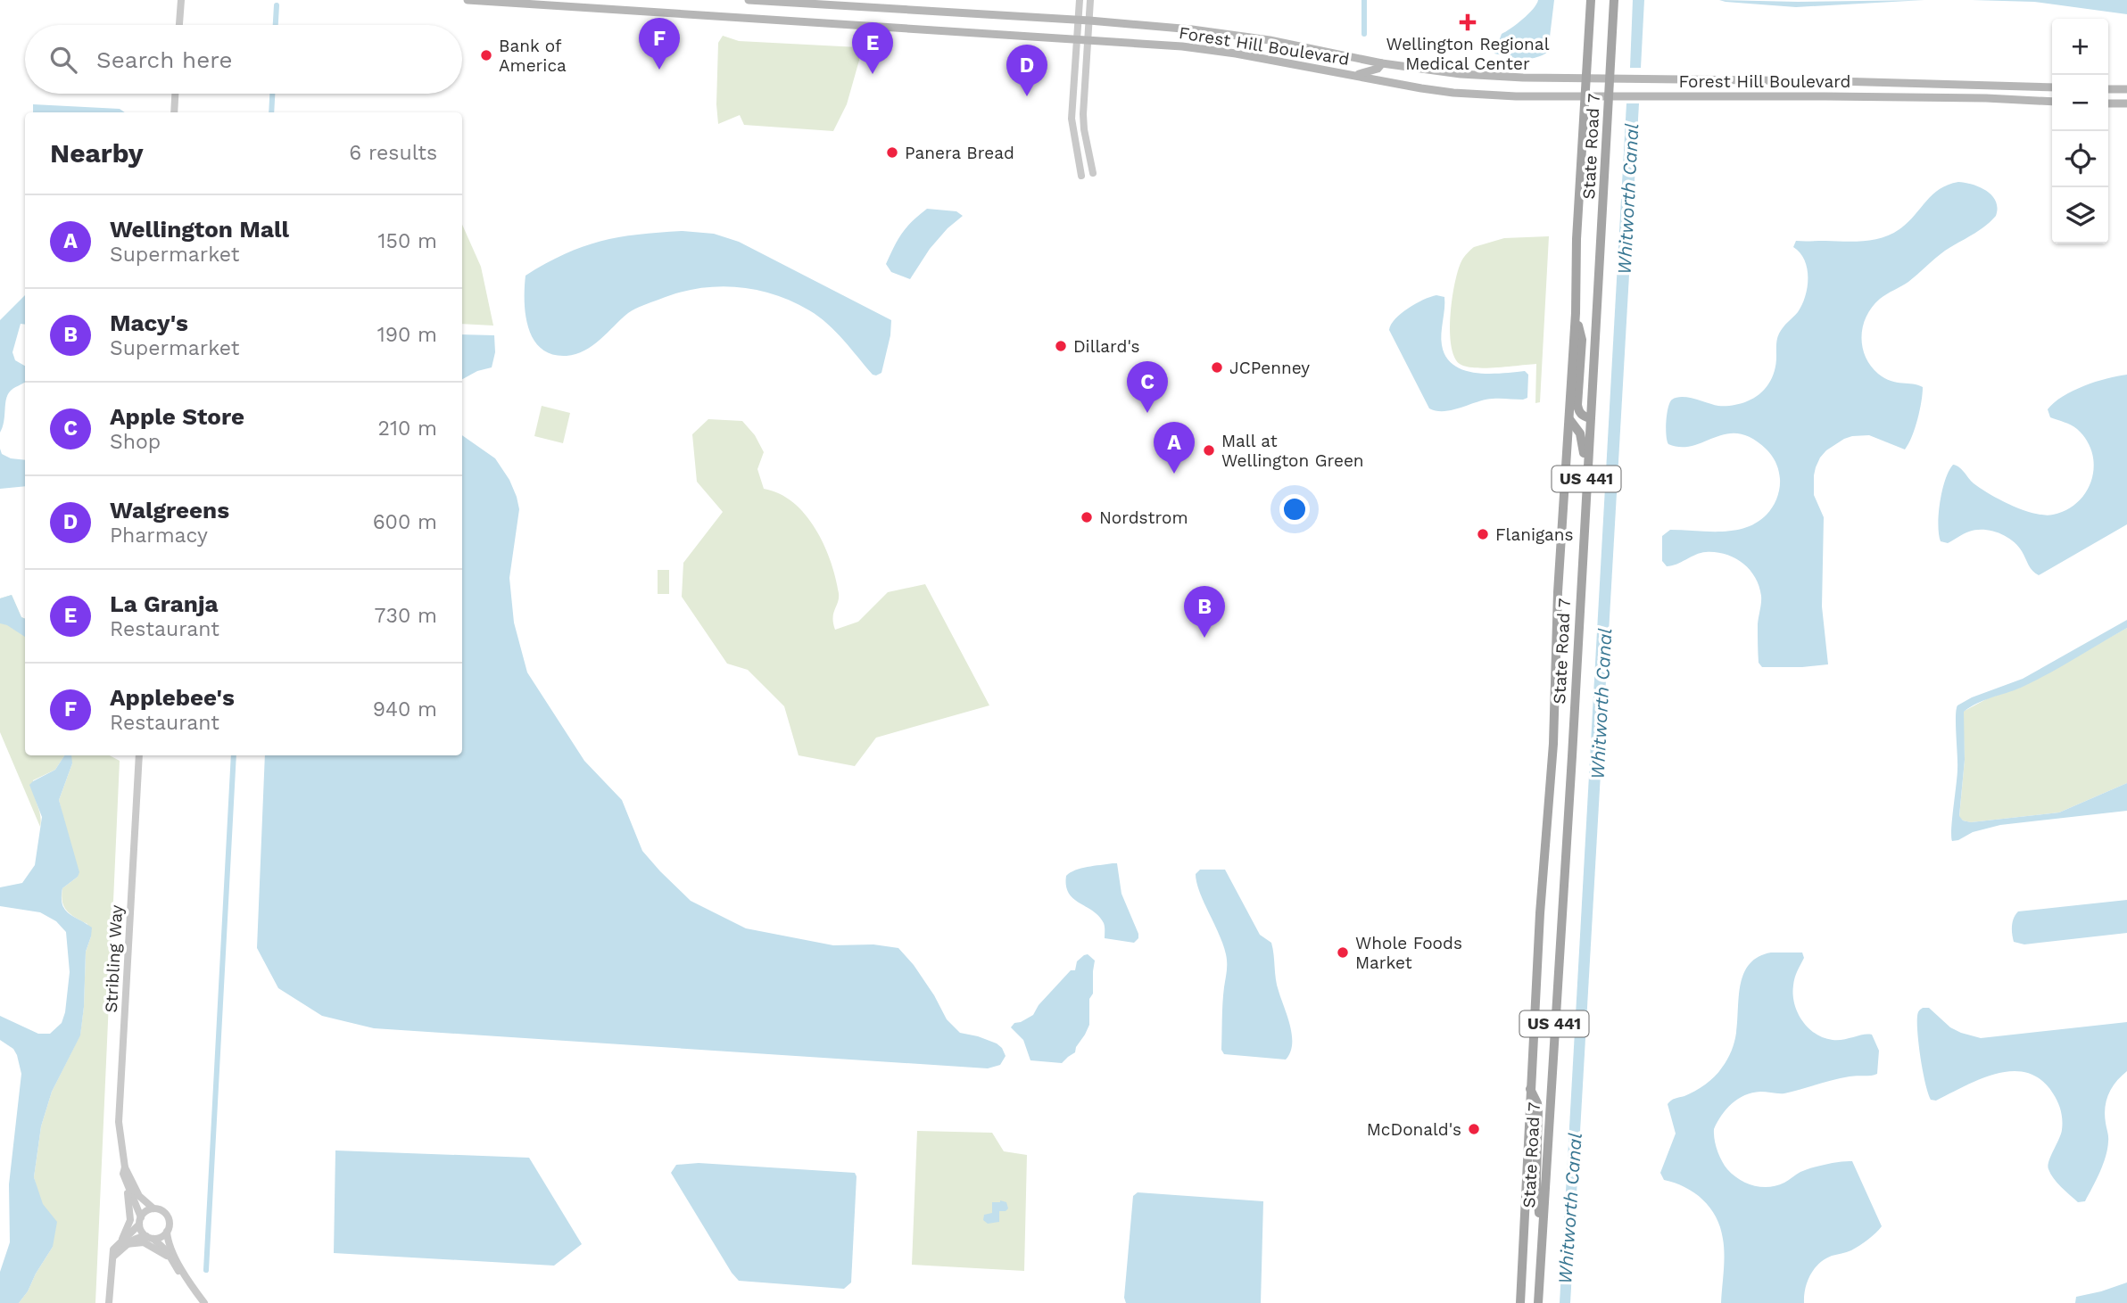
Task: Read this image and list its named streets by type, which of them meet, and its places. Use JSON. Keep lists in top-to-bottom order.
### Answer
{
  "streets": {
    "main road": ["Forest Hill Boulevard", "State Road 7", "US 441"],
    "street": ["Stribling Way"]
  },
  "crossings": [
    ["Forest Hill Boulevard", "State Road 7"]
  ],
  "water": ["Whitworth Canal"],
  "places": {
    "health": ["Wellington Regional Medical Center"],
    "other": [
      "Bank of America",
      "Panera Bread",
      "Dillard's",
      "JCPenney",
      "Mall at Wellington Green",
      "Nordstrom",
      "Flanigans",
      "Whole Foods Market",
      "McDonald's"
    ]
  },
  "page": {
    "pins": [
      "F",
      "E",
      "D",
      "C",
      "A",
      "B"
    ],
    "map_buttons": ["+", "−"],
    "search": "Search here",
    "heading": ["Nearby", "6 results"],
    "list": [
      {
        "mark": "A",
        "name": "Wellington Mall",
        "note": "Supermarket",
        "value": "150 m"
      },
      {
        "mark": "B",
        "name": "Macy's",
        "note": "Supermarket",
        "value": "190 m"
      },
      {
        "mark": "C",
        "name": "Apple Store",
        "note": "Shop",
        "value": "210 m"
      },
      {
        "mark": "D",
        "name": "Walgreens",
        "note": "Pharmacy",
        "value": "600 m"
      },
      {
        "mark": "E",
        "name": "La Granja",
        "note": "Restaurant",
        "value": "730 m"
      },
      {
        "mark": "F",
        "name": "Applebee's",
        "note": "Restaurant",
        "value": "940 m"
      }
    ]
  }
}
